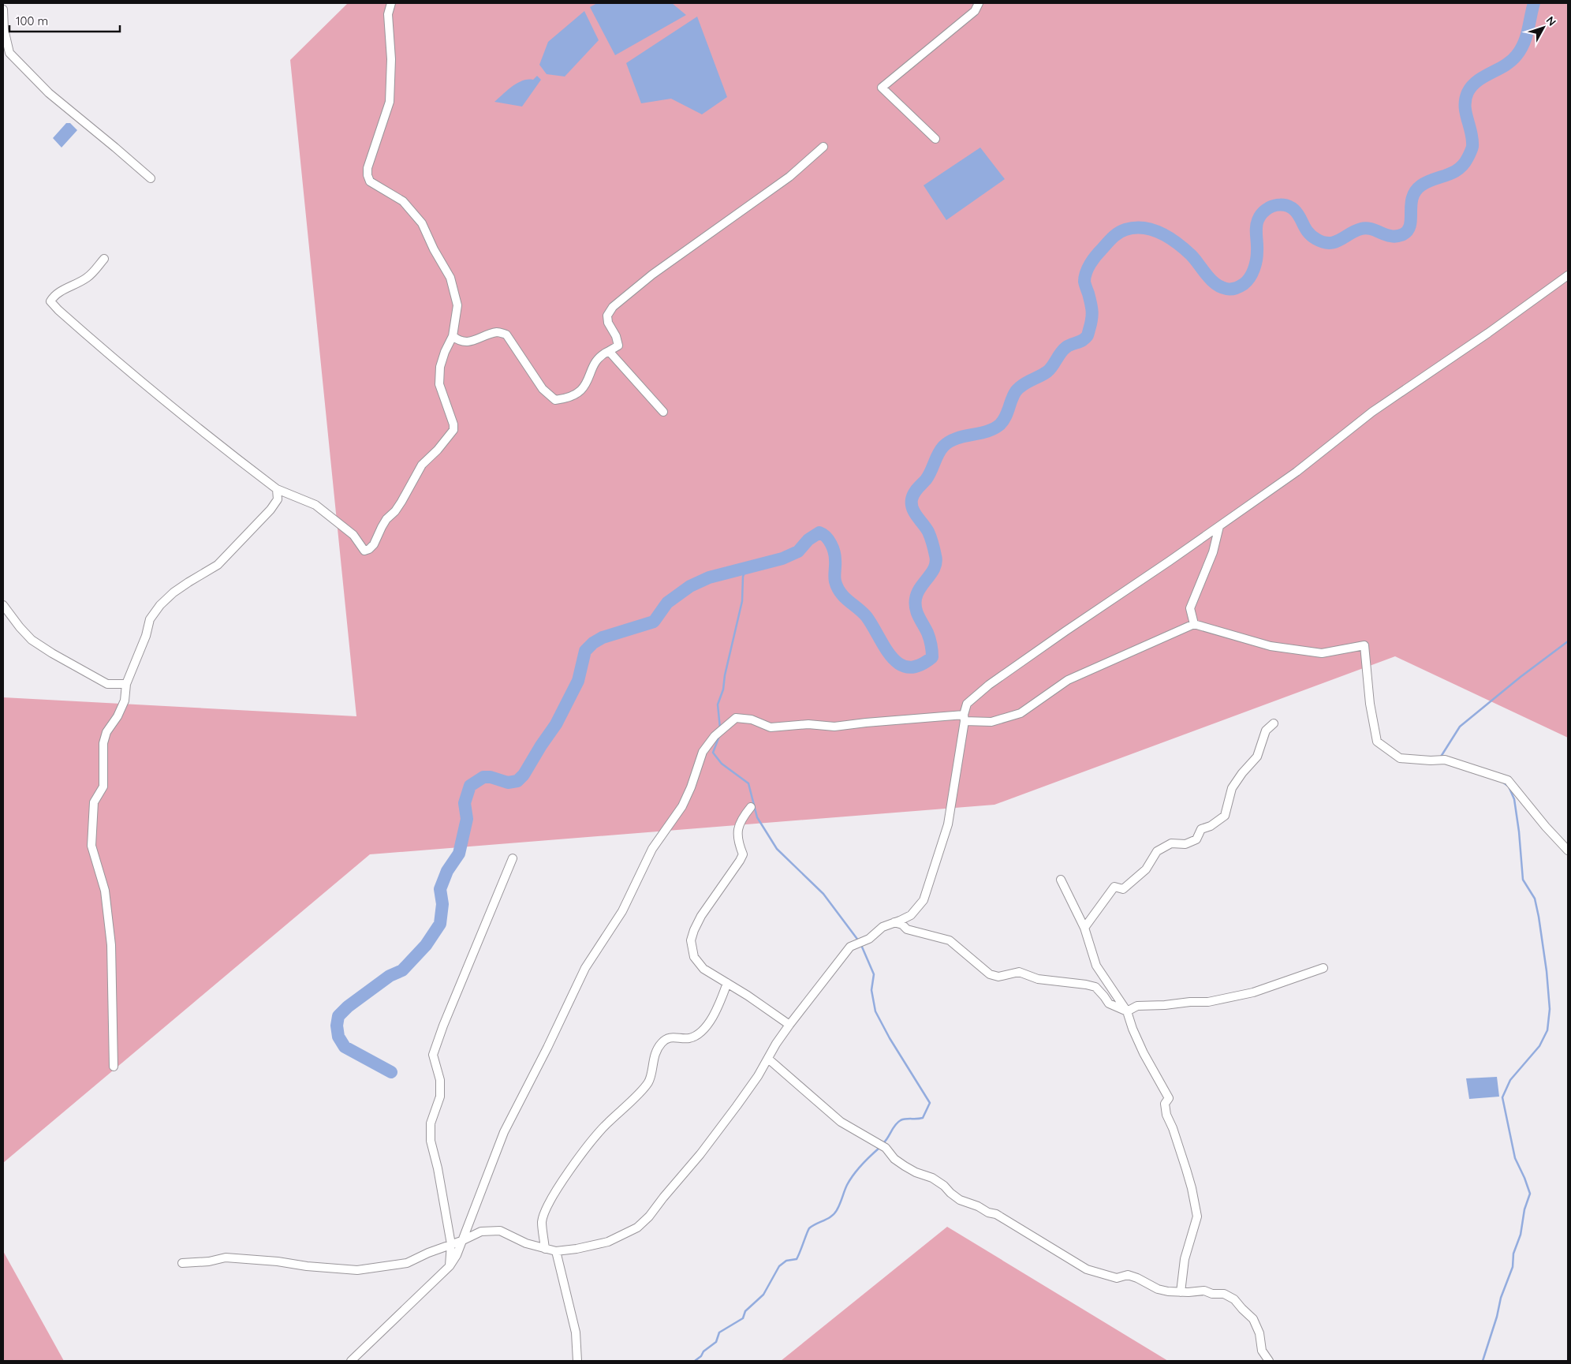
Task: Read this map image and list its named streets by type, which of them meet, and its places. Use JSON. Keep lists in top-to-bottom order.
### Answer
{
  "scale_bar": "100 m",
  "north": "top right"
}
